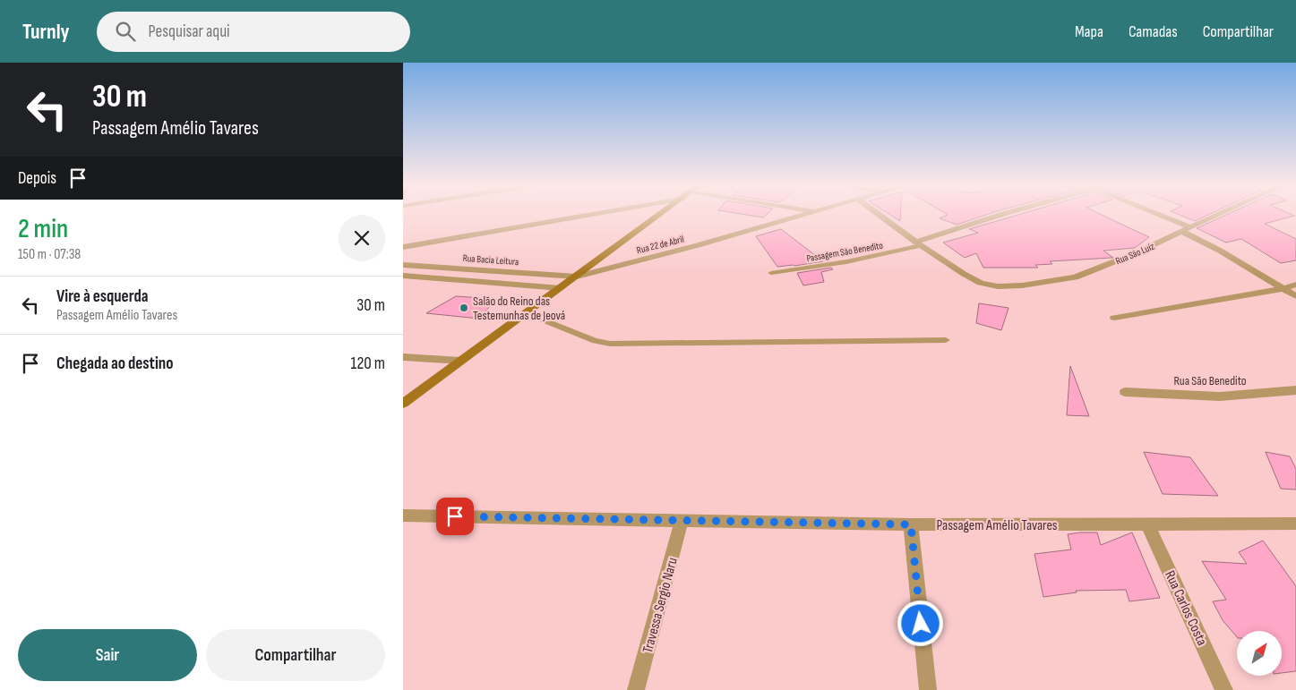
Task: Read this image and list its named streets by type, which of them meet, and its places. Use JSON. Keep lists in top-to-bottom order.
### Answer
{
  "streets": {
    "street": [
      "Rua 22 de Abril",
      "Passagem São Benedito",
      "Rua São Luíz",
      "Rua Bacia Leitura",
      "Rua São Benedito",
      "Passagem Amélio Tavares",
      "Travessa Sergio Naru",
      "Rua Carlos Costa"
    ]
  },
  "crossings": [
    ["Rua 22 de Abril", "Rua Bacia Leitura"],
    ["Passagem São Benedito", "Rua São Luíz"],
    ["Passagem Amélio Tavares", "Travessa Sergio Naru"],
    ["Passagem Amélio Tavares", "Rua Carlos Costa"]
  ],
  "places": ["Salão do Reino das Testemunhas de Jeová"],
  "north": "top right",
  "page": {
    "header": "Turnly",
    "search": "Pesquisar aqui",
    "nav": ["Mapa", "Camadas", "Compartilhar"],
    "turn": ["30 m", "Passagem Amélio Tavares"],
    "then": "Depois",
    "heading": ["2 min", "150 m · 07:38"],
    "list": [
      {
        "name": "Vire à esquerda",
        "note": "Passagem Amélio Tavares",
        "value": "30 m"
      },
      {
        "name": "Chegada ao destino",
        "value": "120 m"
      }
    ],
    "buttons": ["Sair", "Compartilhar"]
  }
}
